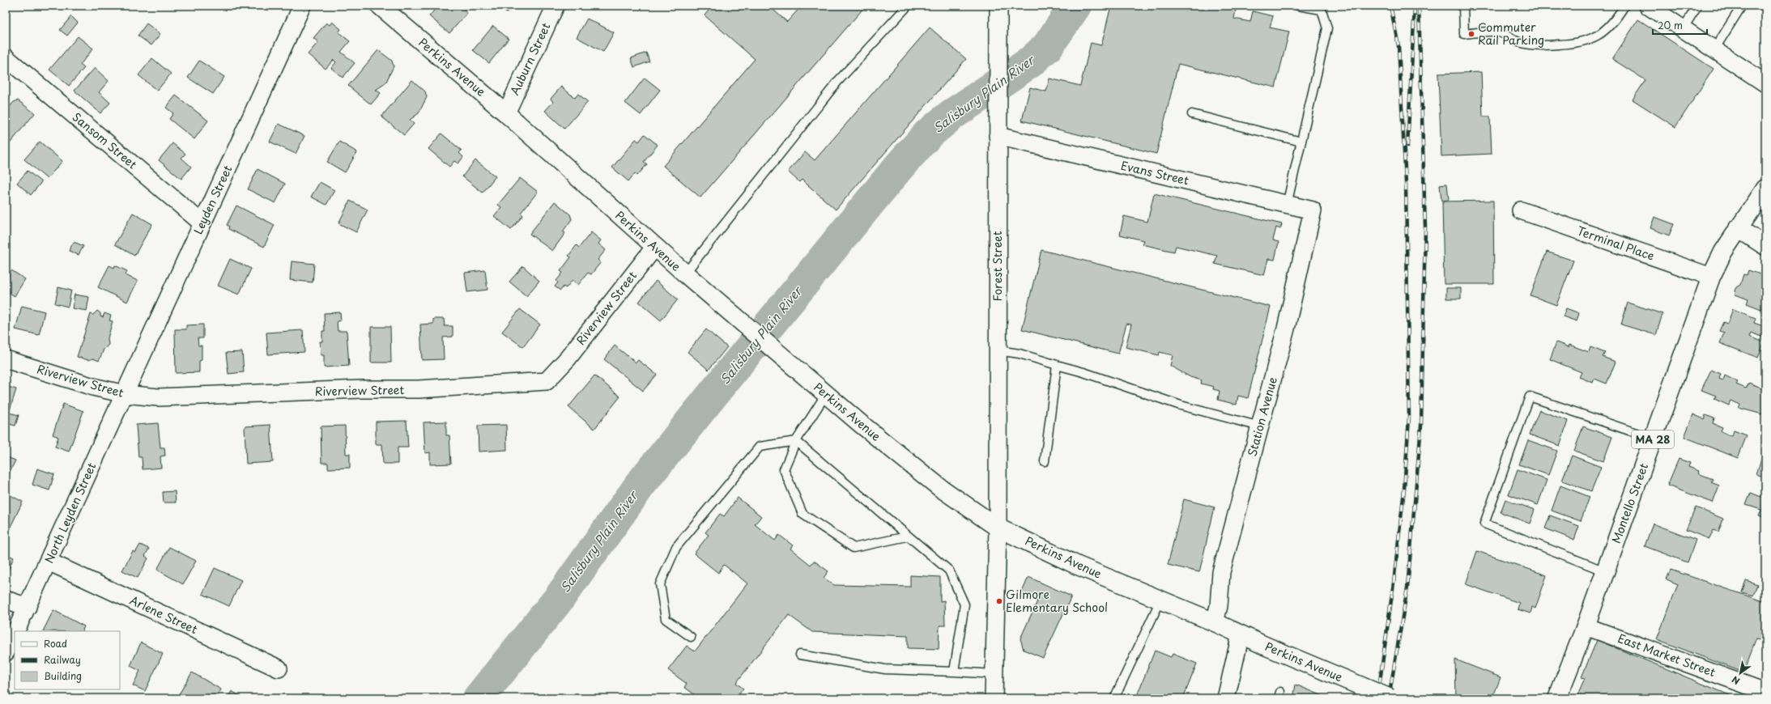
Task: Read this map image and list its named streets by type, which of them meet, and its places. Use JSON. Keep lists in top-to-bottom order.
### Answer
{
  "streets": {
    "street": [
      "Auburn Street",
      "Perkins Avenue",
      "Sansom Street",
      "Evans Street",
      "Leyden Street",
      "Terminal Place",
      "Forest Street",
      "Riverview Street",
      "Station Avenue",
      "MA 28",
      "Montello Street",
      "North Leyden Street",
      "Arlene Street",
      "East Market Street"
    ]
  },
  "crossings": [
    ["Auburn Street", "Perkins Avenue"],
    ["Perkins Avenue", "Forest Street"],
    ["Perkins Avenue", "Riverview Street"],
    ["Perkins Avenue", "Station Avenue"],
    ["Sansom Street", "Leyden Street"],
    ["Evans Street", "Forest Street"],
    ["Evans Street", "Station Avenue"],
    ["Leyden Street", "Riverview Street"],
    ["Leyden Street", "North Leyden Street"],
    ["Terminal Place", "Montello Street"],
    ["Riverview Street", "North Leyden Street"],
    ["Montello Street", "East Market Street"],
    ["North Leyden Street", "Arlene Street"]
  ],
  "water": ["Salisbury Plain River"],
  "places": ["Commuter Rail Parking", "Gilmore Elementary School"],
  "legend": ["Road", "Railway", "Building"],
  "scale_bar": "20 m",
  "north": "bottom left"
}
